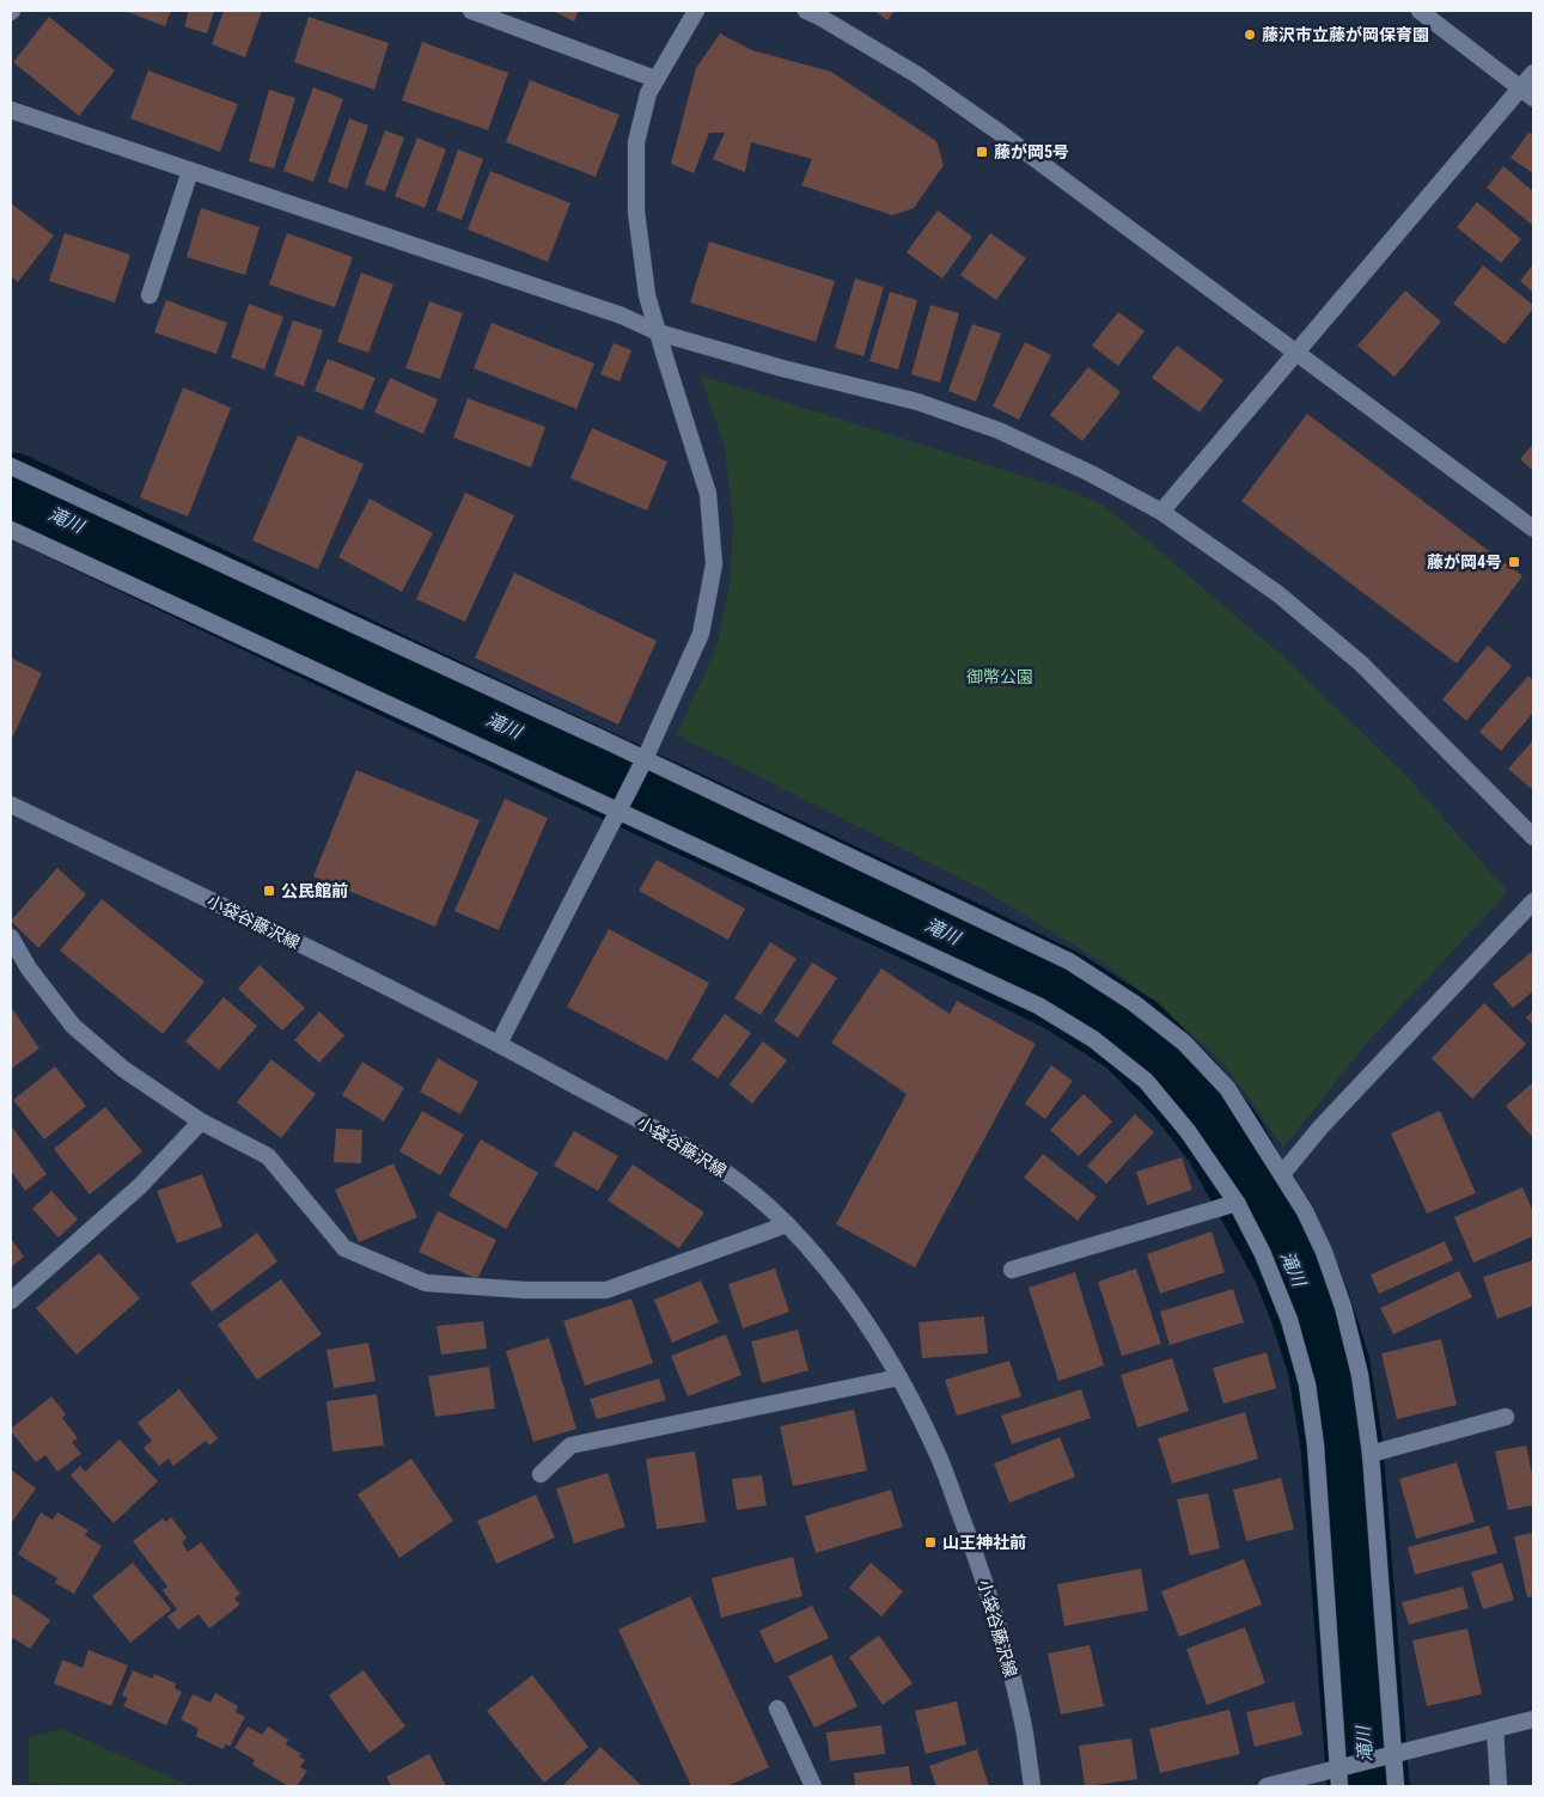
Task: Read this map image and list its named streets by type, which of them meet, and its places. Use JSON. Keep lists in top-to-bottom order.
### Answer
{
  "streets": {
    "street": ["小袋谷藤沢線"]
  },
  "water": ["滝川"],
  "parks": ["御幣公園"],
  "places": {
    "other": ["藤沢市立藤が岡保育園"],
    "transit": [
      "藤が岡5号",
      "藤が岡4号",
      "公民館前",
      "山王神社前"
    ]
  }
}
